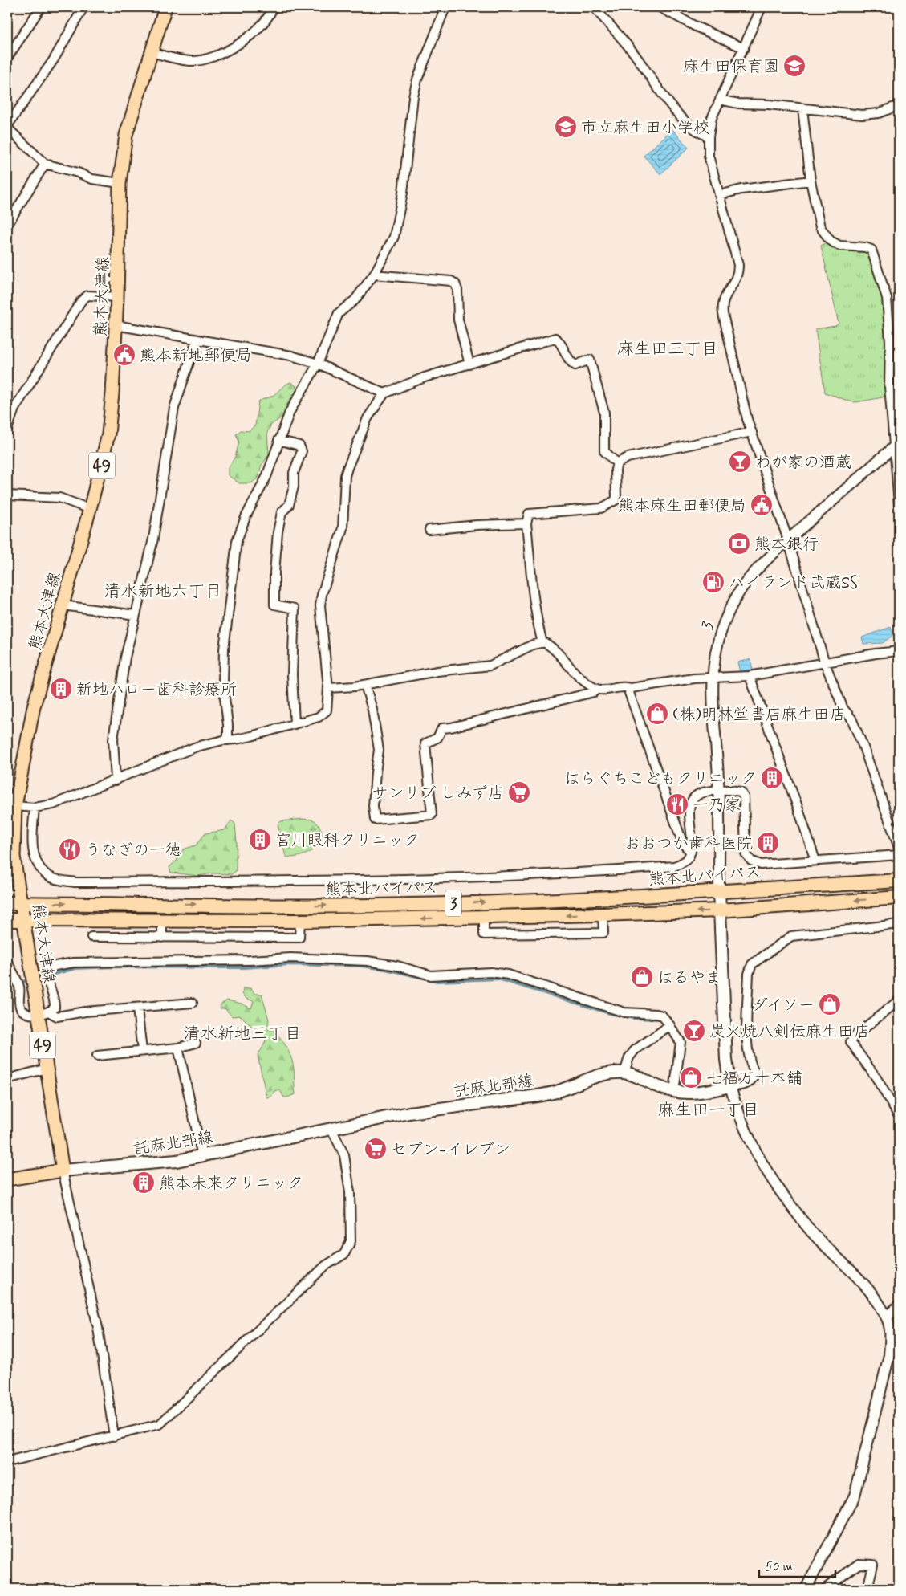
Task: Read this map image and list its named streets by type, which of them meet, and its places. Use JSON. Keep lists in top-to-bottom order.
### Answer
{
  "streets": {
    "highway": ["3", "熊本北バイパス"],
    "main road": ["熊本大津線", "49", "託麻北部線"]
  },
  "crossings": [
    ["熊本大津線", "熊本北バイパス"],
    ["熊本大津線", "託麻北部線"],
    ["3", "熊本北バイパス"]
  ],
  "districts": [
    "麻生田三丁目",
    "清水新地六丁目",
    "清水新地三丁目",
    "麻生田一丁目"
  ],
  "places": {
    "school or university": ["麻生田保育園", "市立麻生田小学校"],
    "public building": ["熊本新地郵便局", "熊本麻生田郵便局"],
    "bar": ["わが家の酒蔵", "炭火焼八剣伝麻生田店"],
    "bank": ["熊本銀行"],
    "fuel station": ["ハイランド武蔵SS"],
    "building": [
      "新地ハロー歯科診療所",
      "はらぐちこどもクリニック",
      "宮川眼科クリニック",
      "おおつか歯科医院",
      "熊本未来クリニック"
    ],
    "shop": [
      "(株)明林堂書店麻生田店",
      "はるやま",
      "ダイソー",
      "七福万十本舗"
    ],
    "supermarket": ["サンリブ しみず店", "セブン-イレブン"],
    "restaurant": ["一乃家", "うなぎの一徳"]
  },
  "scale_bar": "50 m"
}
